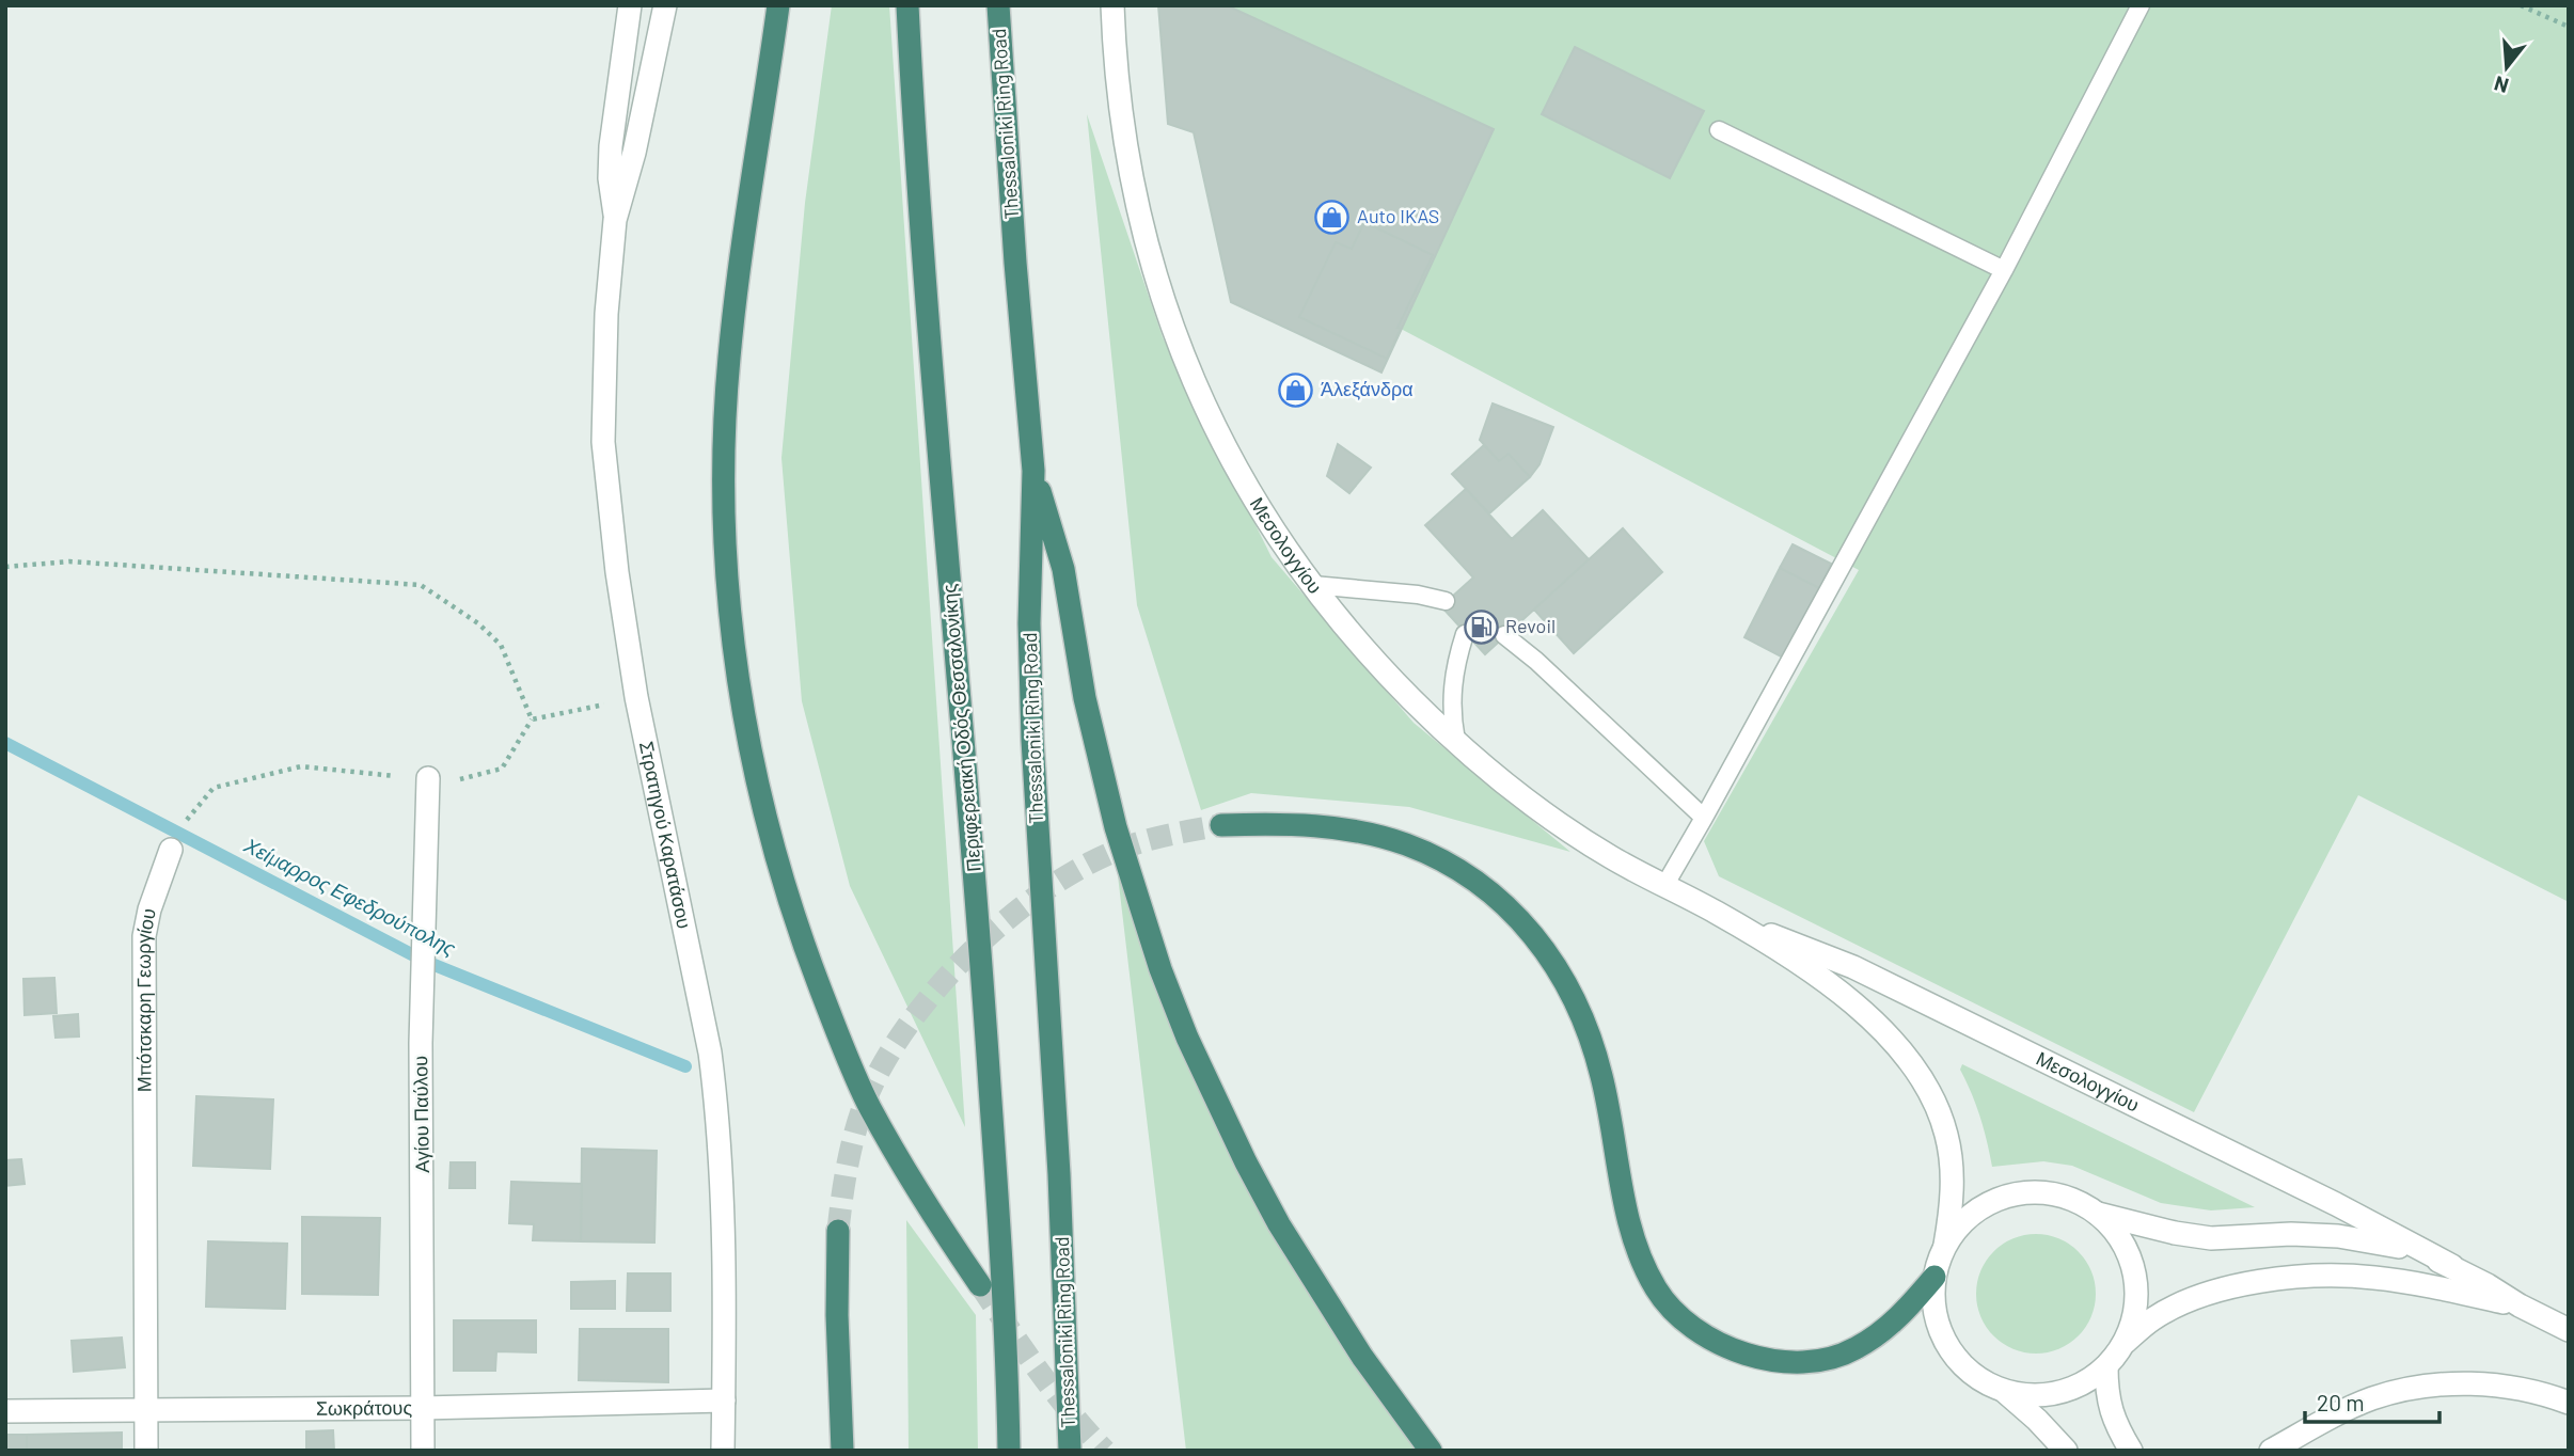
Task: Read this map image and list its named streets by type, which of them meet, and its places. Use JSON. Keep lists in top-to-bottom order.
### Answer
{
  "streets": {
    "highway": ["Thessaloniki Ring Road", "Περιφερειακή Οδός Θεσσαλονίκης"],
    "street": [
      "Μεσολογγίου",
      "Στρατηγού Καρατάσου",
      "Μπότσκαρη Γεωργίου",
      "Αγίου Παύλου",
      "Σωκράτους"
    ]
  },
  "crossings": [
    ["Στρατηγού Καρατάσου", "Σωκράτους"],
    ["Μπότσκαρη Γεωργίου", "Σωκράτους"],
    ["Αγίου Παύλου", "Σωκράτους"]
  ],
  "water": ["Χείμαρρος Εφεδρούπολης"],
  "places": {
    "shop": ["Auto IKAS", "Άλεξάνδρα"],
    "fuel station": ["Revoil"]
  },
  "scale_bar": "20 m",
  "north": "bottom"
}
